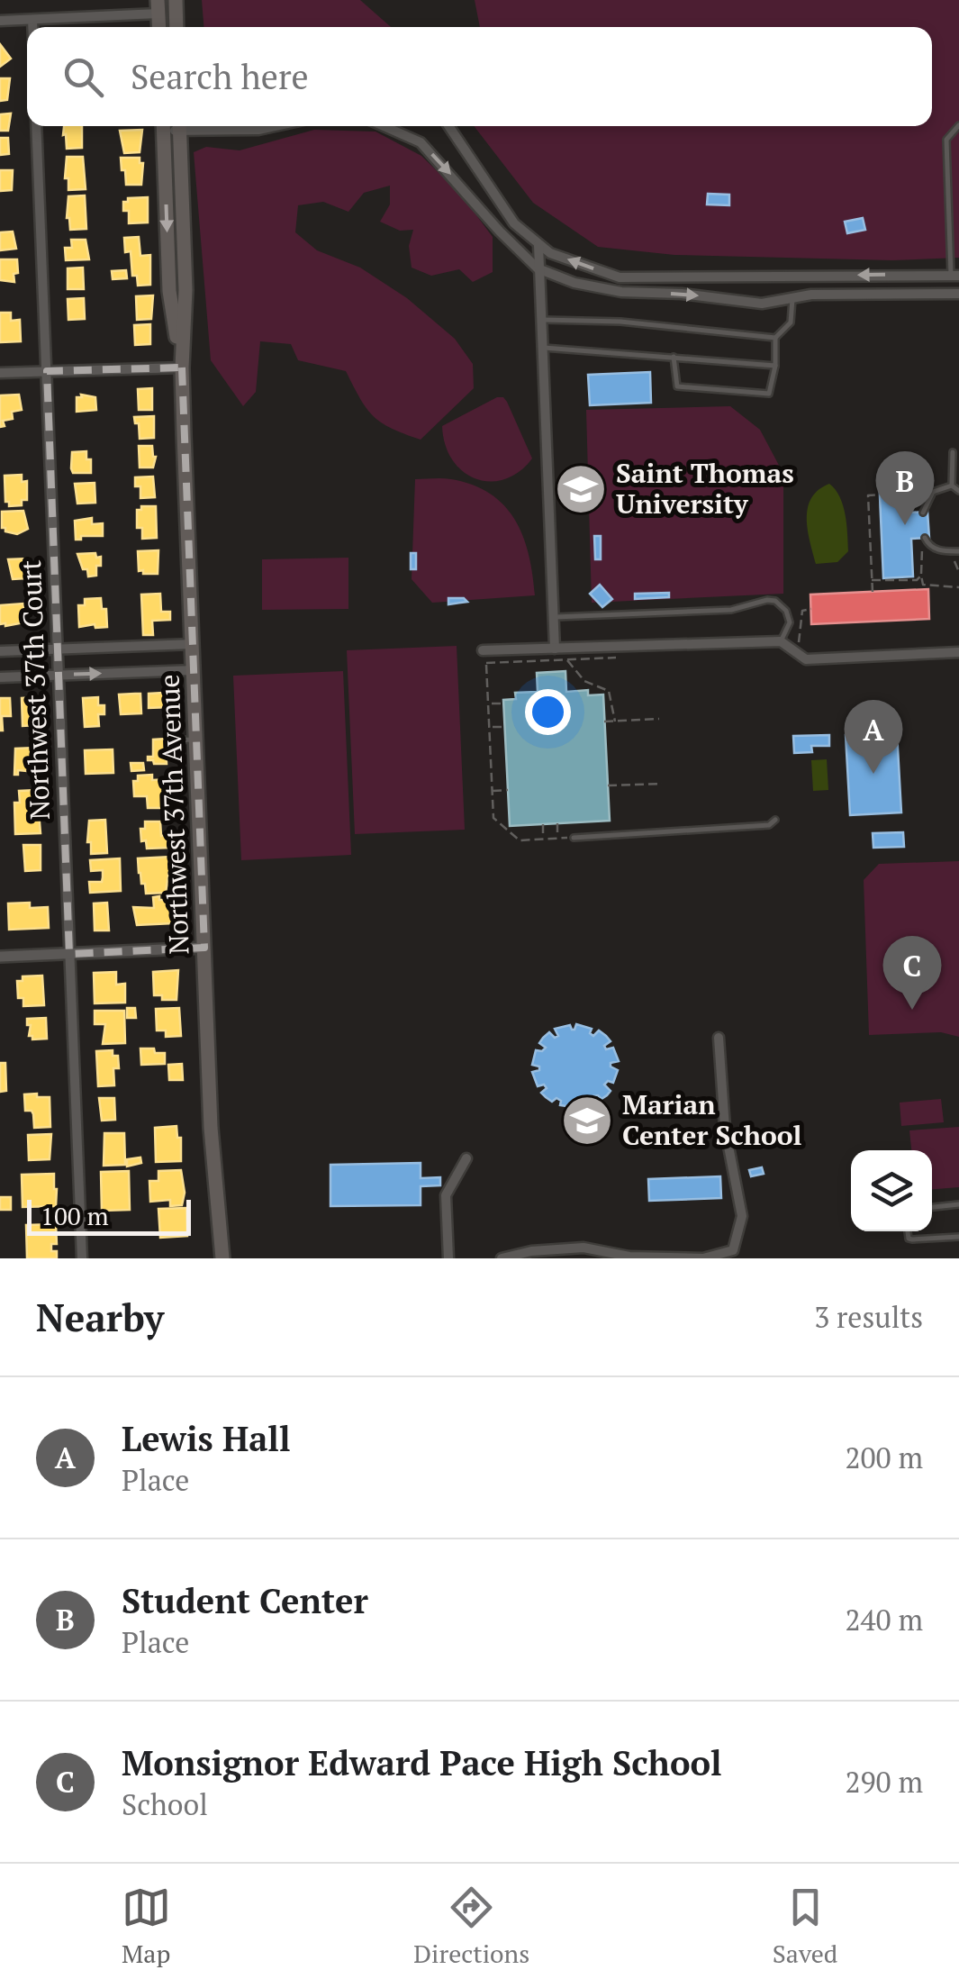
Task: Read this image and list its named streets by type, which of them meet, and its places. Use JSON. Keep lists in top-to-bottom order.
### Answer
{
  "streets": {
    "main road": ["Northwest 37th Avenue"],
    "street": ["Northwest 37th Court"]
  },
  "places": {
    "school or university": ["Saint Thomas University", "Marian Center School"]
  },
  "scale_bar": "100 m",
  "page": {
    "search": "Search here",
    "pins": ["B", "A", "C"],
    "scale": "100 m",
    "heading": ["Nearby", "3 results"],
    "list": [
      {
        "mark": "A",
        "name": "Lewis Hall",
        "note": "Place",
        "value": "200 m"
      },
      {
        "mark": "B",
        "name": "Student Center",
        "note": "Place",
        "value": "240 m"
      },
      {
        "mark": "C",
        "name": "Monsignor Edward Pace High School",
        "note": "School",
        "value": "290 m"
      }
    ],
    "nav": ["Map", "Directions", "Saved"]
  }
}
